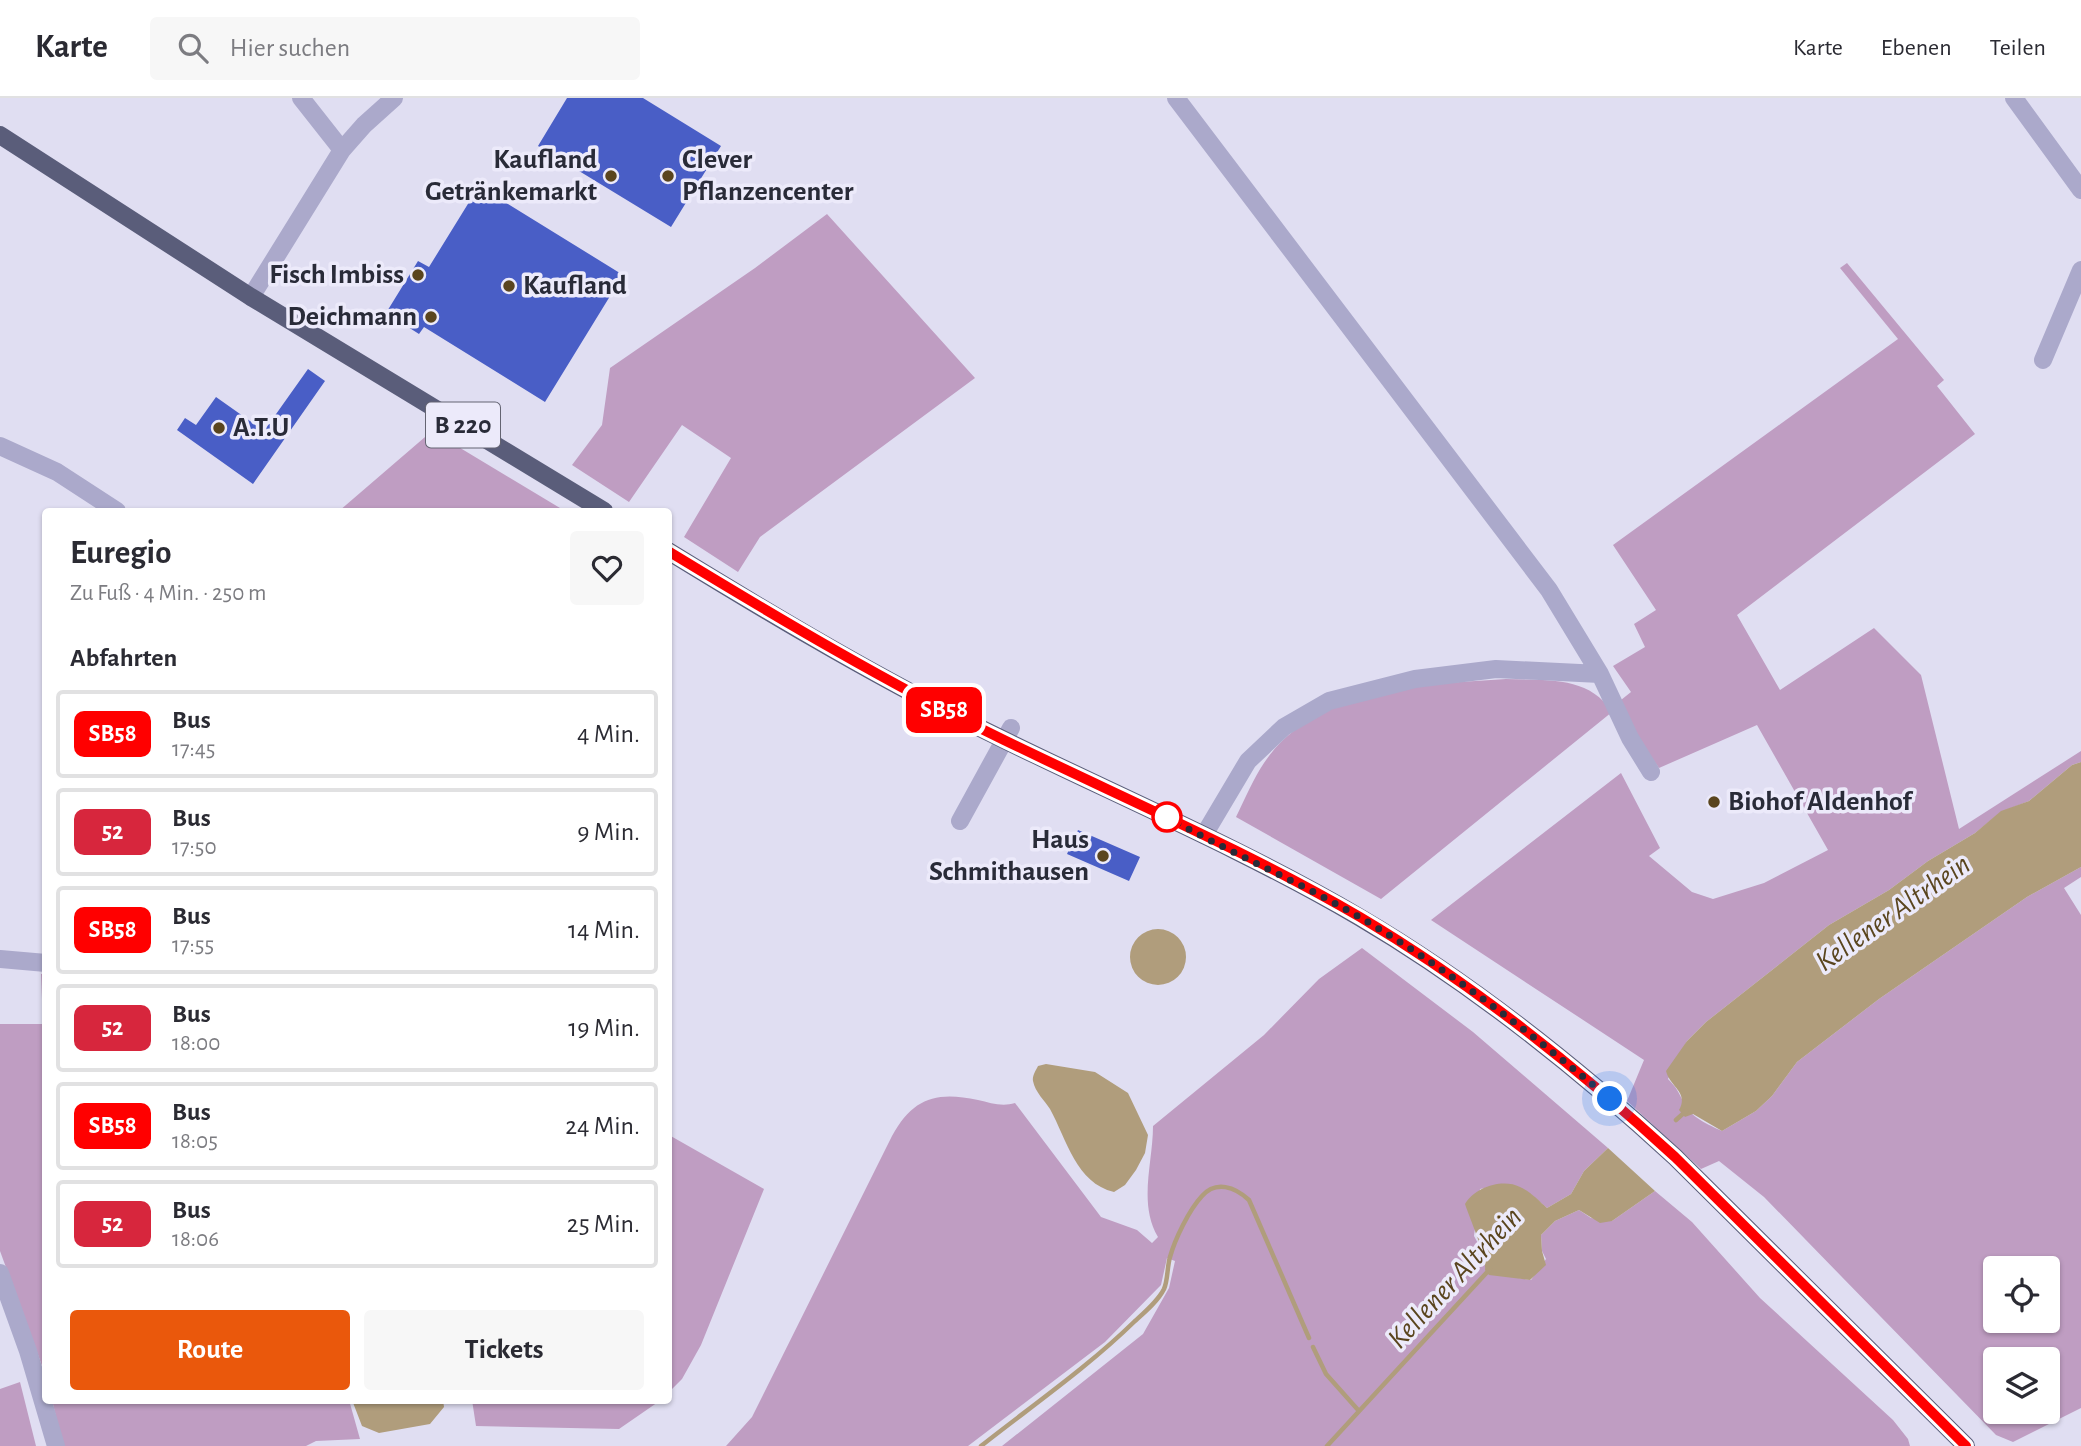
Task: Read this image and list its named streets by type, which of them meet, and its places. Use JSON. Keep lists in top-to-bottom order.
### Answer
{
  "streets": {
    "main road": ["B 220"]
  },
  "water": ["Kellener Altrhein"],
  "places": [
    "Kaufland Getränkemarkt",
    "Clever Pflanzencenter",
    "Fisch Imbiss",
    "Kaufland",
    "Deichmann",
    "A.T.U",
    "Biohof Aldenhof",
    "Haus Schmithausen"
  ],
  "lines": ["bus line SB58"],
  "page": {
    "header": "Karte",
    "search": "Hier suchen",
    "nav": ["Karte", "Ebenen", "Teilen"],
    "on_map": "SB58",
    "heading": [
      ["Euregio", "Zu Fuß · 4 Min. · 250 m"],
      "Abfahrten"
    ],
    "list": [
      {
        "mark": "SB58",
        "name": "Bus",
        "note": "17:45",
        "value": "4 Min."
      },
      {
        "mark": "52",
        "name": "Bus",
        "note": "17:50",
        "value": "9 Min."
      },
      {
        "mark": "SB58",
        "name": "Bus",
        "note": "17:55",
        "value": "14 Min."
      },
      {
        "mark": "52",
        "name": "Bus",
        "note": "18:00",
        "value": "19 Min."
      },
      {
        "mark": "SB58",
        "name": "Bus",
        "note": "18:05",
        "value": "24 Min."
      },
      {
        "mark": "52",
        "name": "Bus",
        "note": "18:06",
        "value": "25 Min."
      }
    ],
    "buttons": ["Route", "Tickets"]
  }
}
